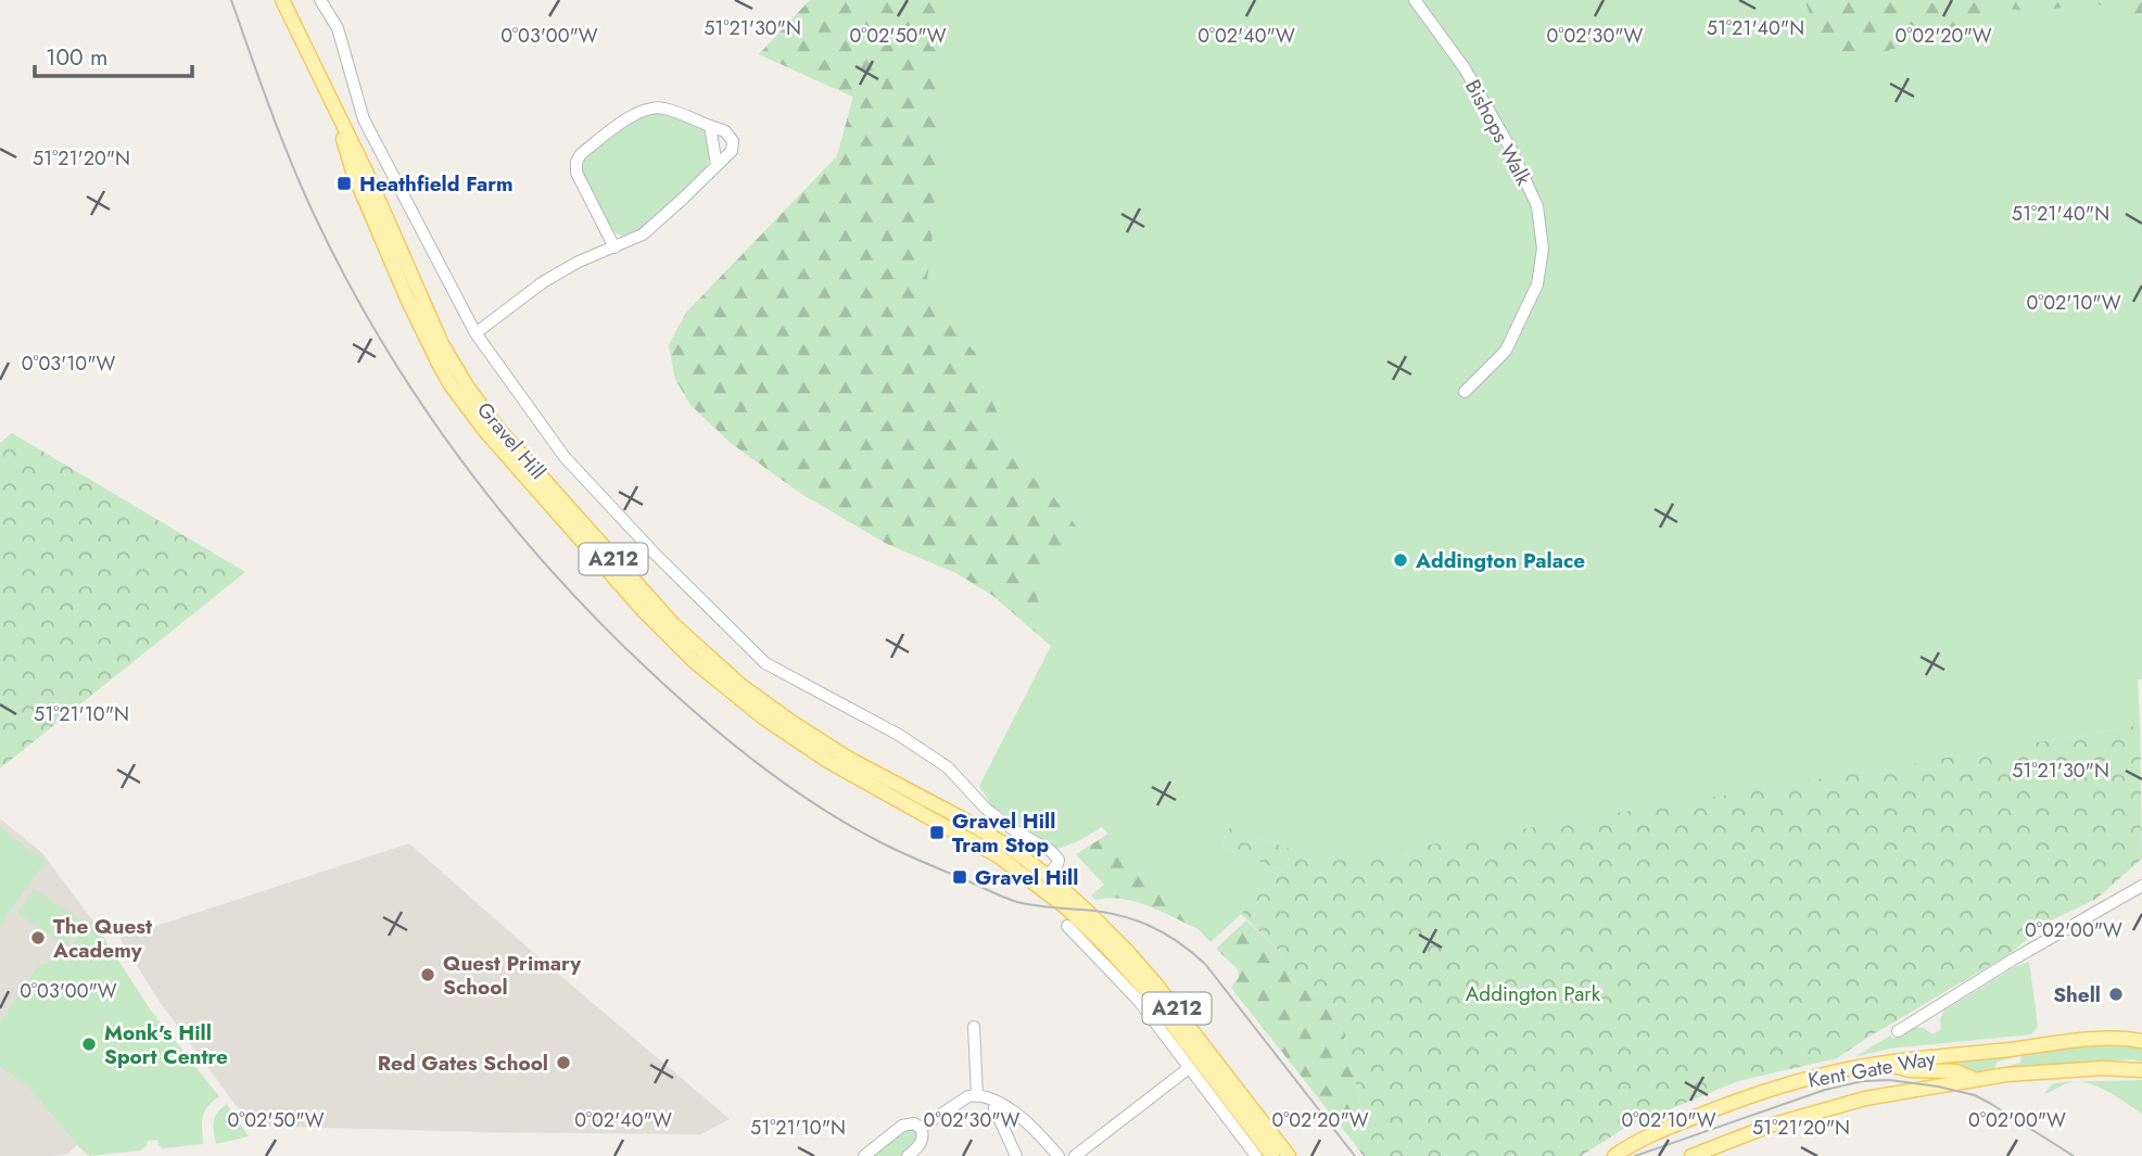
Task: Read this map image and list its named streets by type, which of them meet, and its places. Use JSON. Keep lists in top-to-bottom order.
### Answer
{
  "streets": {
    "main road": ["Gravel Hill", "A212", "Kent Gate Way"],
    "street": ["Bishops Walk"]
  },
  "parks": ["Addington Park"],
  "places": {
    "transit": ["Heathfield Farm", "Gravel Hill Tram Stop", "Gravel Hill"],
    "other": [
      "Addington Palace",
      "The Quest Academy",
      "Quest Primary School",
      "Shell",
      "Monk's Hill Sport Centre",
      "Red Gates School"
    ]
  },
  "scale_bar": "100 m",
  "coordinates": [
    "51°21'30\"N",
    "51°21'40\"N",
    "0°03'00\"W",
    "0°02'50\"W",
    "0°02'40\"W",
    "0°02'30\"W",
    "0°02'20\"W",
    "51°21'20\"N",
    "0°02'10\"W",
    "0°03'10\"W",
    "51°21'10\"N",
    "0°02'00\"W"
  ]
}
